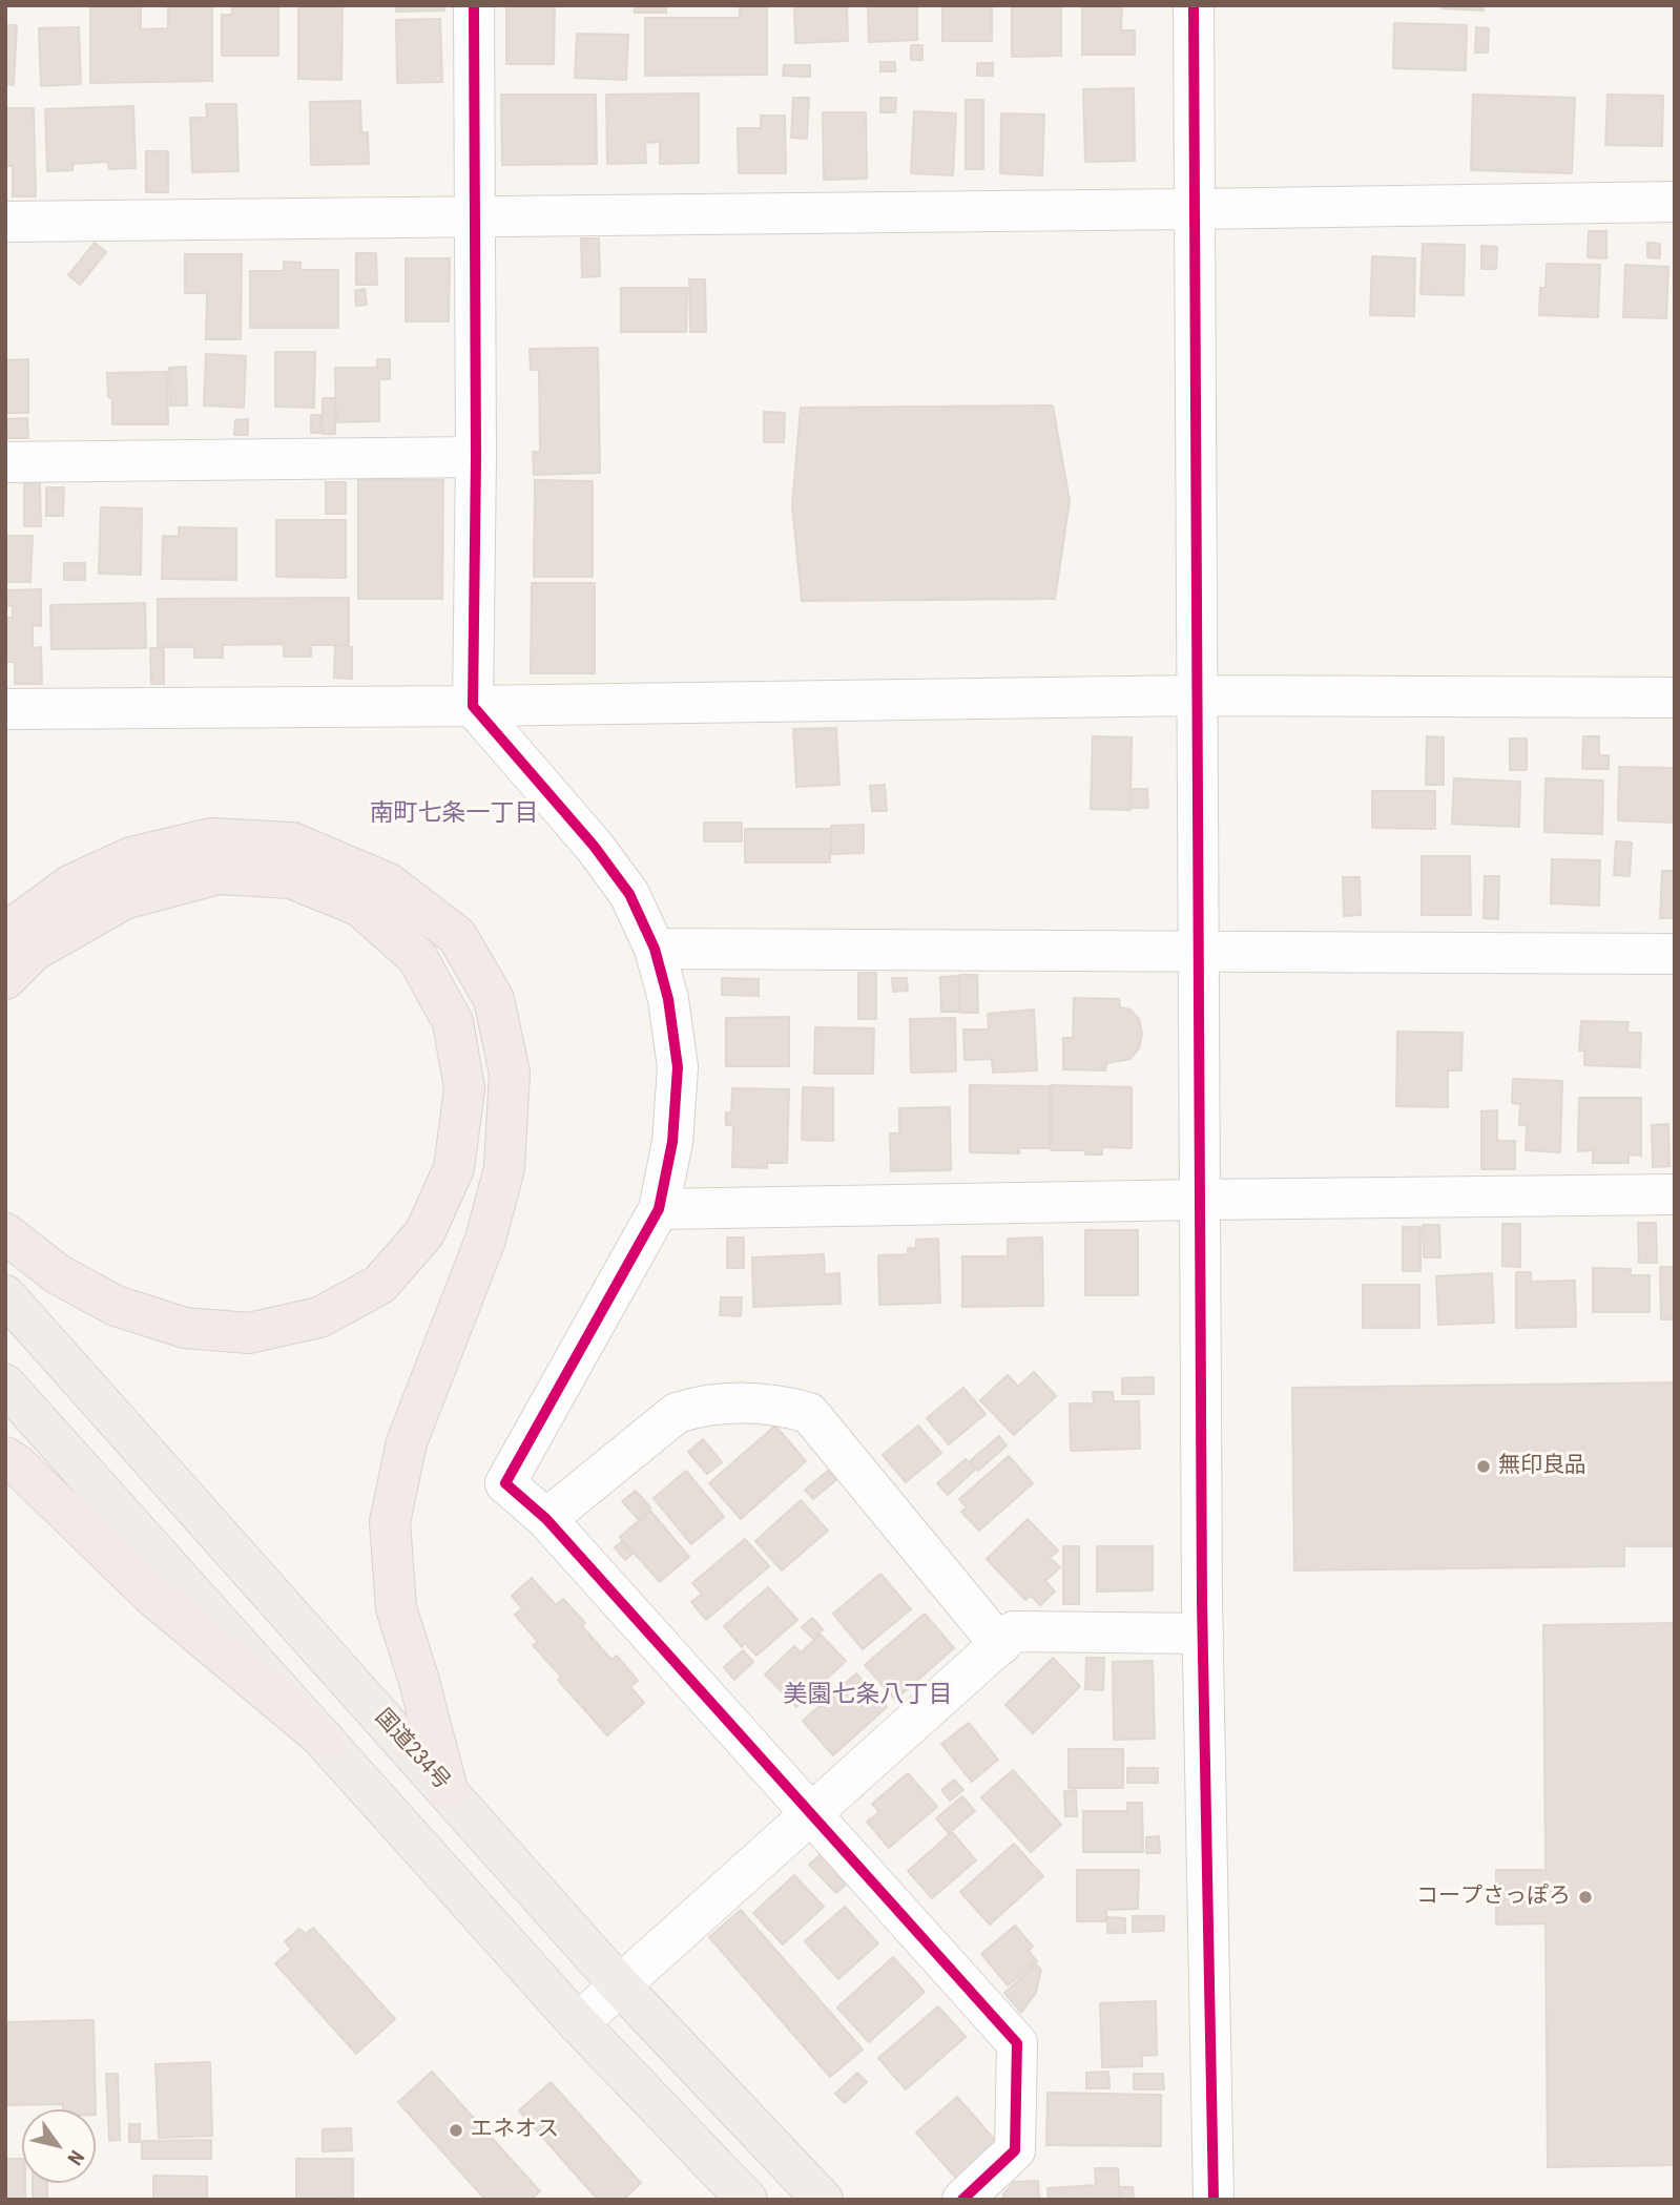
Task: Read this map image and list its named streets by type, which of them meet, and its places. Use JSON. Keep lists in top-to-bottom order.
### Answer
{
  "streets": {
    "highway": ["国道234号"]
  },
  "districts": ["南町七条一丁目", "美園七条八丁目"],
  "places": ["無印良品", "コープさっぽろ", "エネオス"],
  "north": "bottom right"
}
